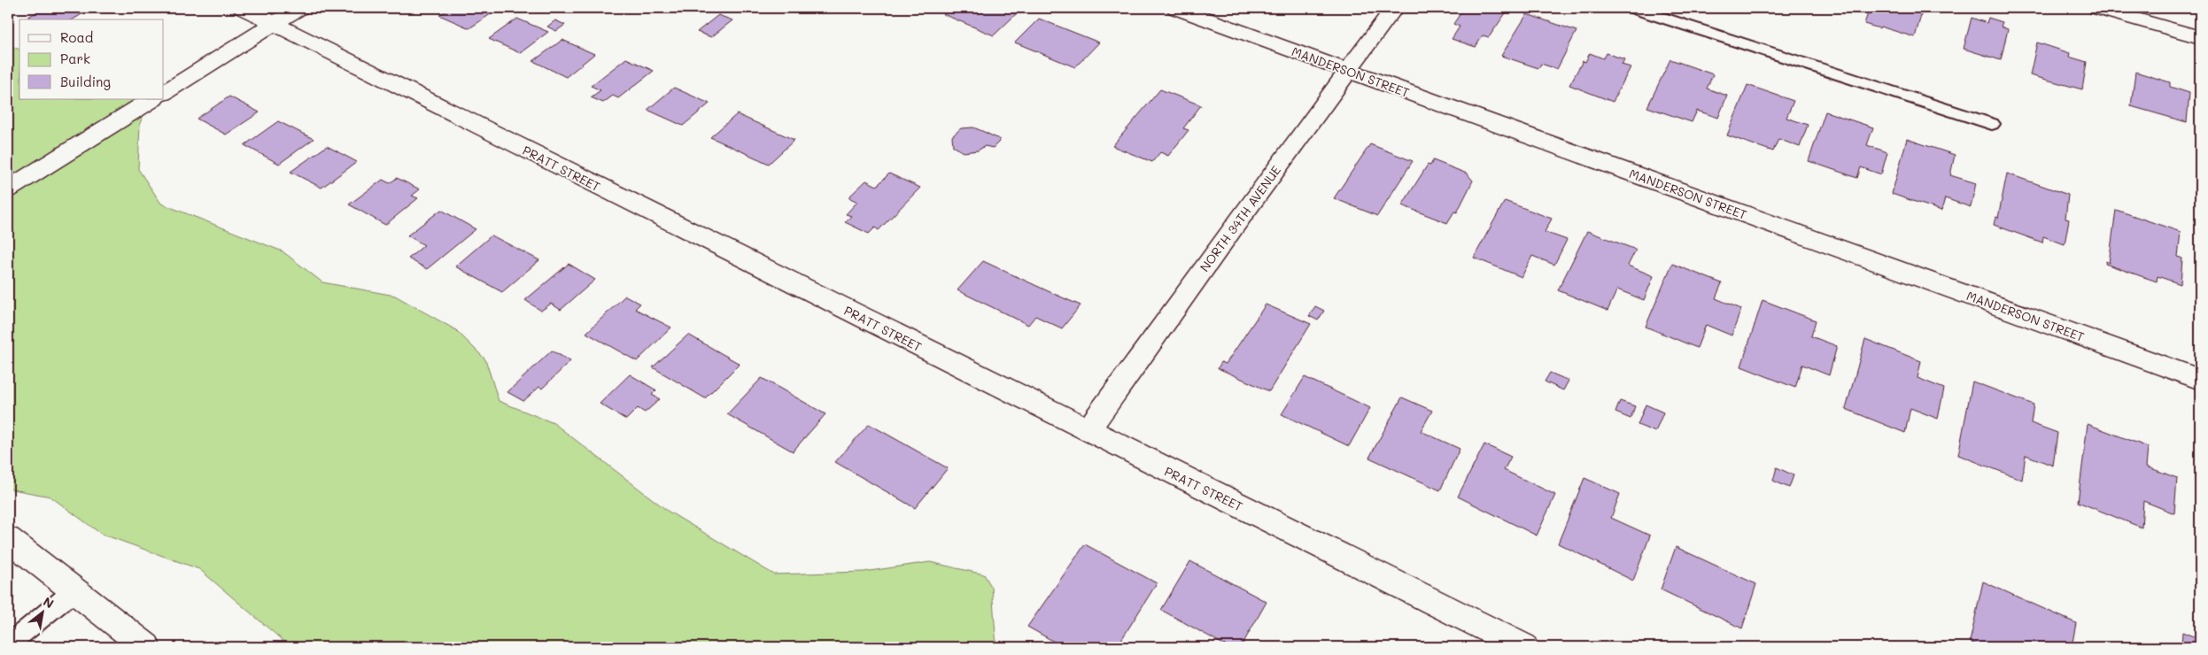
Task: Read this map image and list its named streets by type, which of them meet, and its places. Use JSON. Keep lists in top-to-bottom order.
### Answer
{
  "streets": {
    "street": ["MANDERSON STREET", "PRATT STREET", "NORTH 34TH AVENUE"]
  },
  "crossings": [
    ["MANDERSON STREET", "NORTH 34TH AVENUE"],
    ["PRATT STREET", "NORTH 34TH AVENUE"]
  ],
  "legend": ["Road", "Park", "Building"],
  "north": "top right"
}
